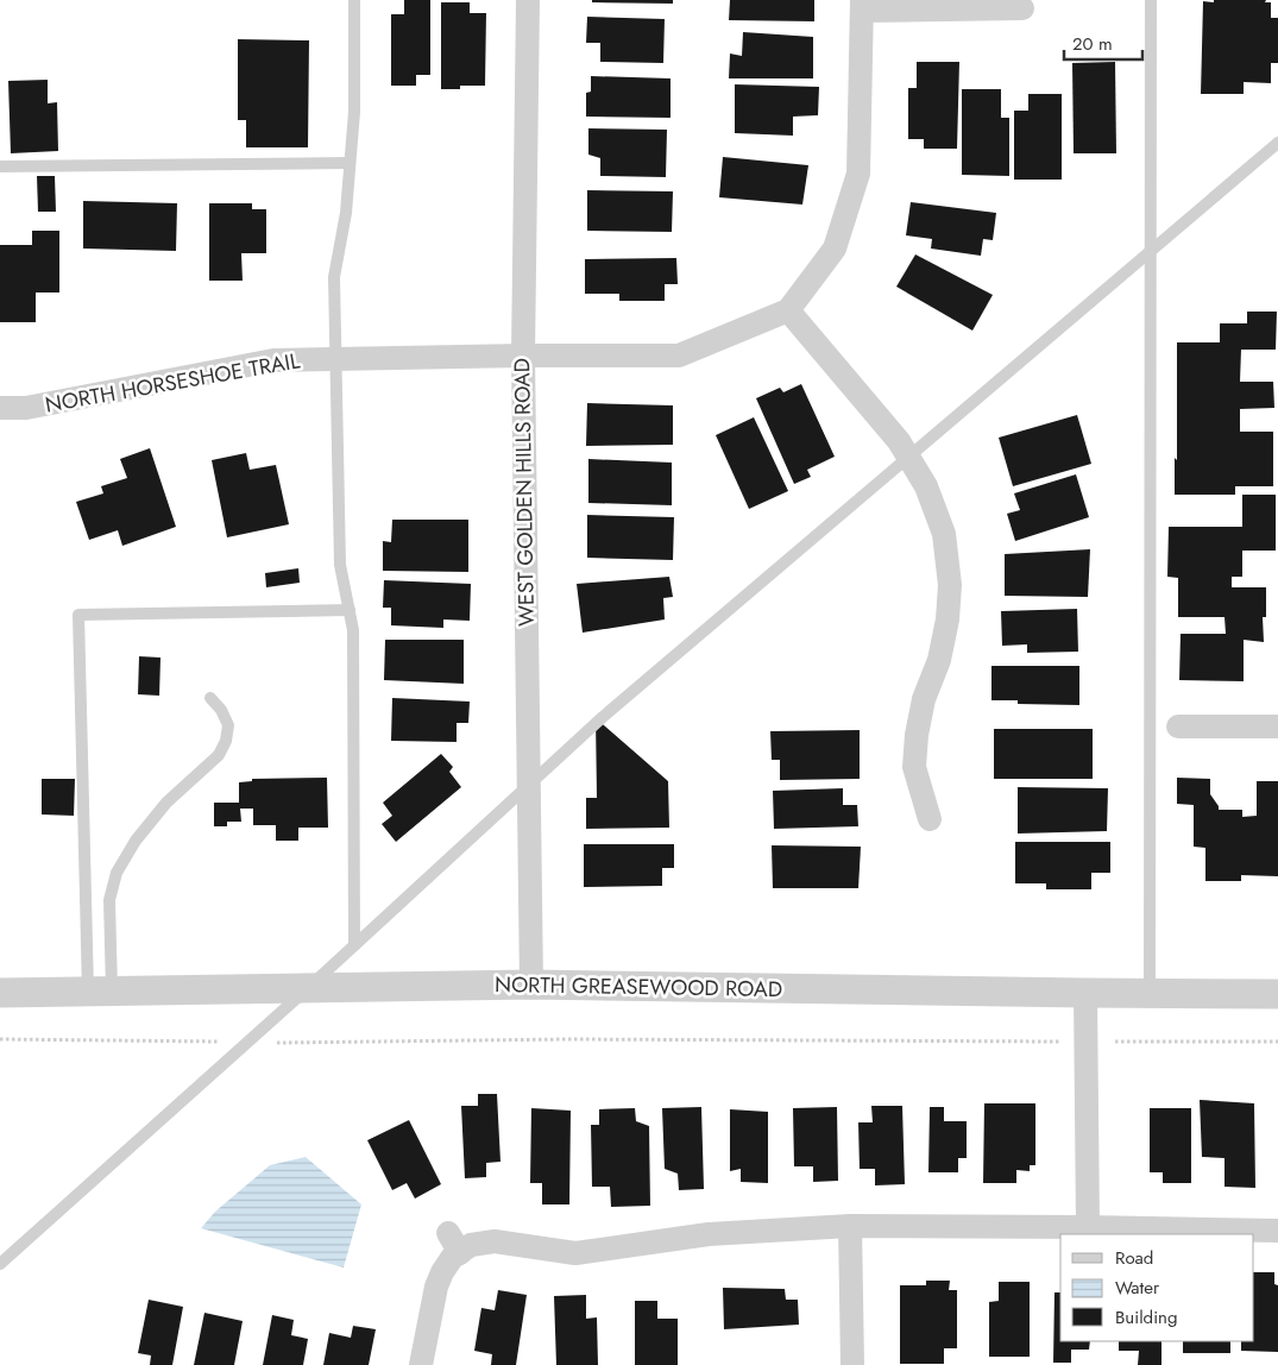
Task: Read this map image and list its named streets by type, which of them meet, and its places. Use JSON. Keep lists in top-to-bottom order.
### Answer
{
  "streets": {
    "street": ["NORTH HORSESHOE TRAIL", "WEST GOLDEN HILLS ROAD", "NORTH GREASEWOOD ROAD"]
  },
  "crossings": [
    ["NORTH HORSESHOE TRAIL", "WEST GOLDEN HILLS ROAD"],
    ["WEST GOLDEN HILLS ROAD", "NORTH GREASEWOOD ROAD"]
  ],
  "legend": ["Road", "Water", "Building"],
  "scale_bar": "20 m"
}
